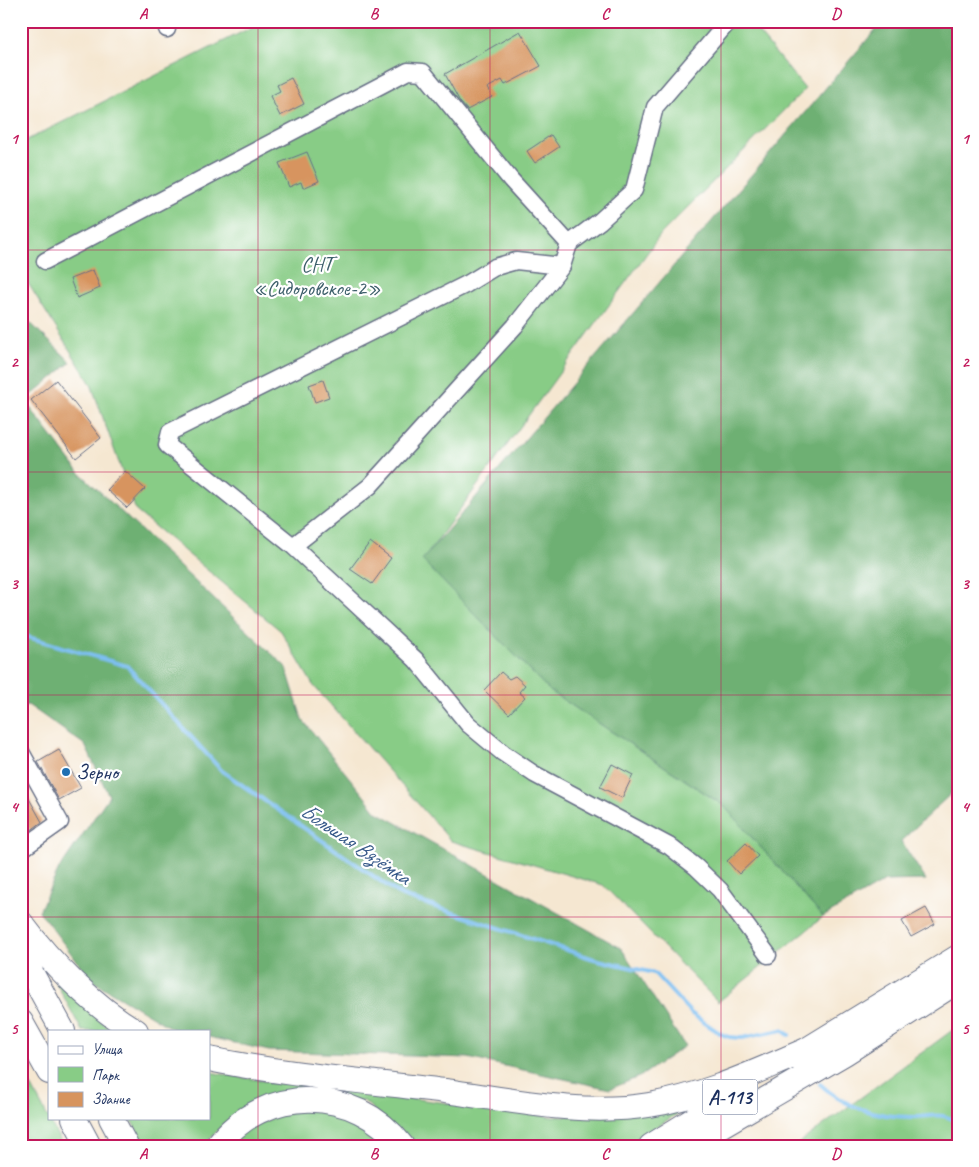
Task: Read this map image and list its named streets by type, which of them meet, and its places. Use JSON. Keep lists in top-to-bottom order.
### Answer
{
  "streets": {
    "highway": ["А-113"]
  },
  "water": ["Большая Вязёмка"],
  "parks": ["СНТ «Сидоровское-2»"],
  "places": ["Зерно"],
  "legend": ["Улица", "Парк", "Здание"],
  "grid": {
    "columns": [
      "A",
      "B",
      "C",
      "D"
    ],
    "rows": [
      "1",
      "2",
      "3",
      "4",
      "5"
    ]
  }
}
